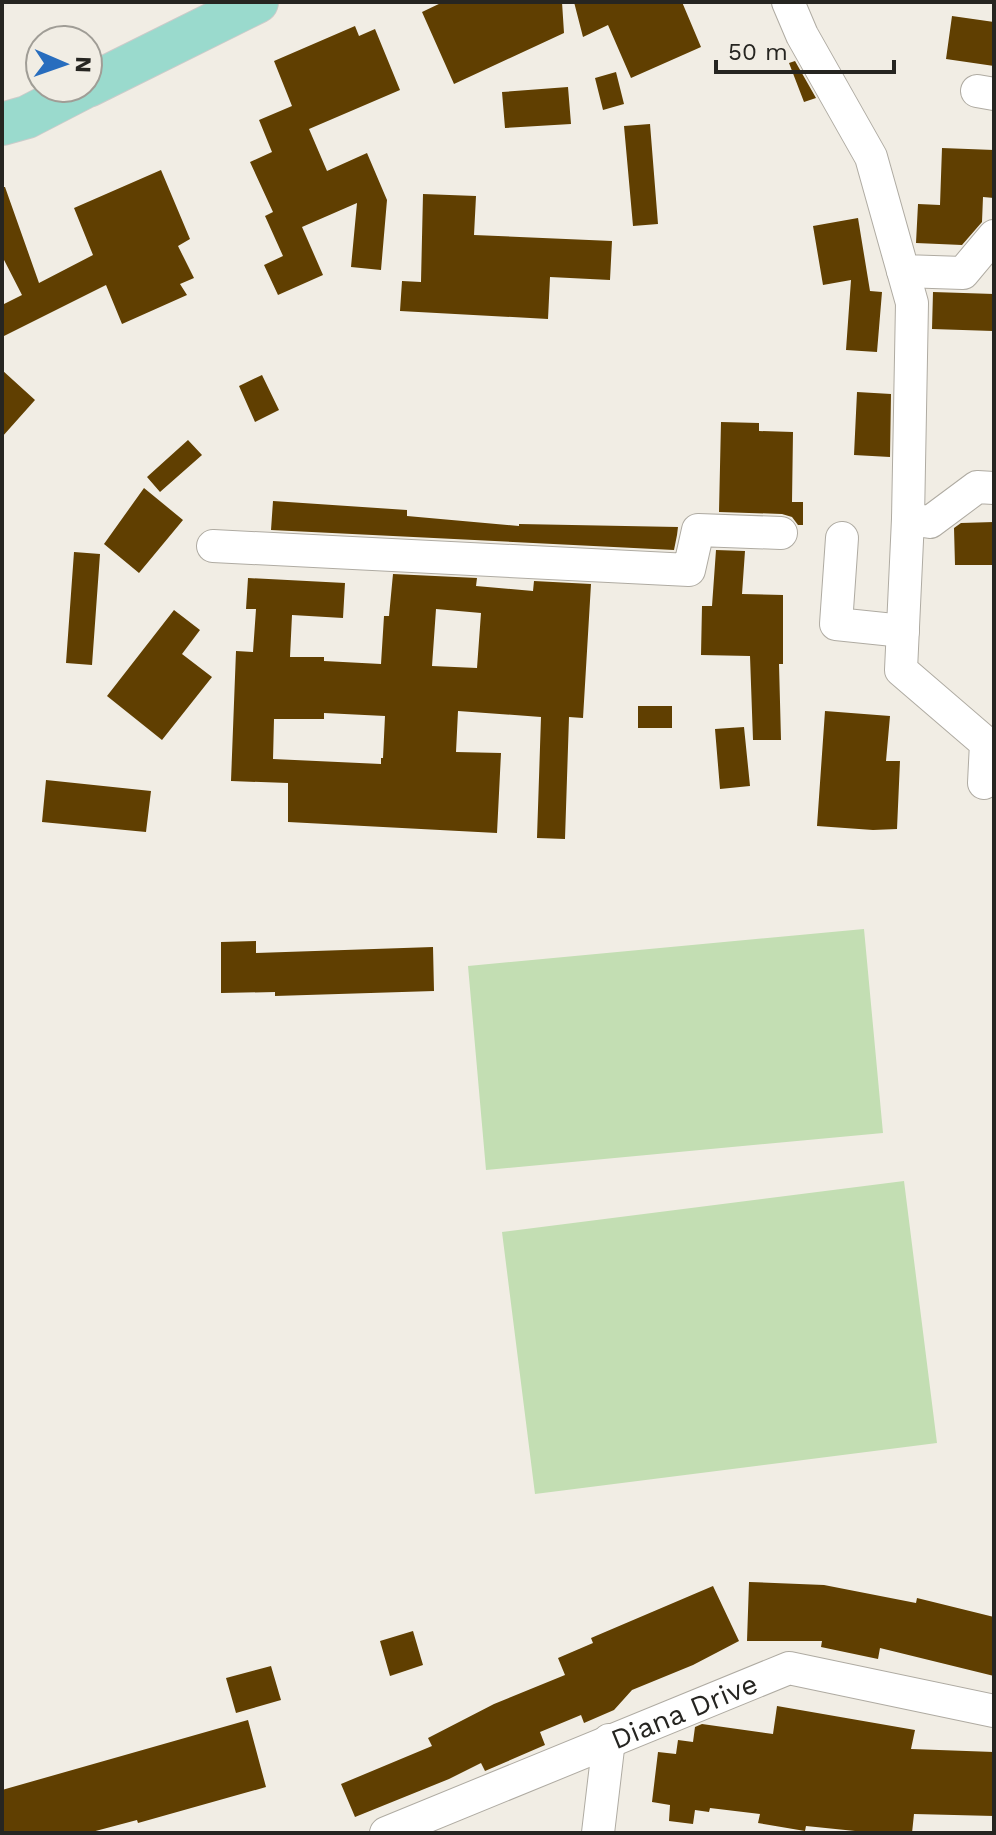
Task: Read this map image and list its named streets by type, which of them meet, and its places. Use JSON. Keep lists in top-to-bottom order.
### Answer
{
  "streets": {
    "street": ["Diana Drive"]
  },
  "scale_bar": "50 m",
  "north": "right"
}
